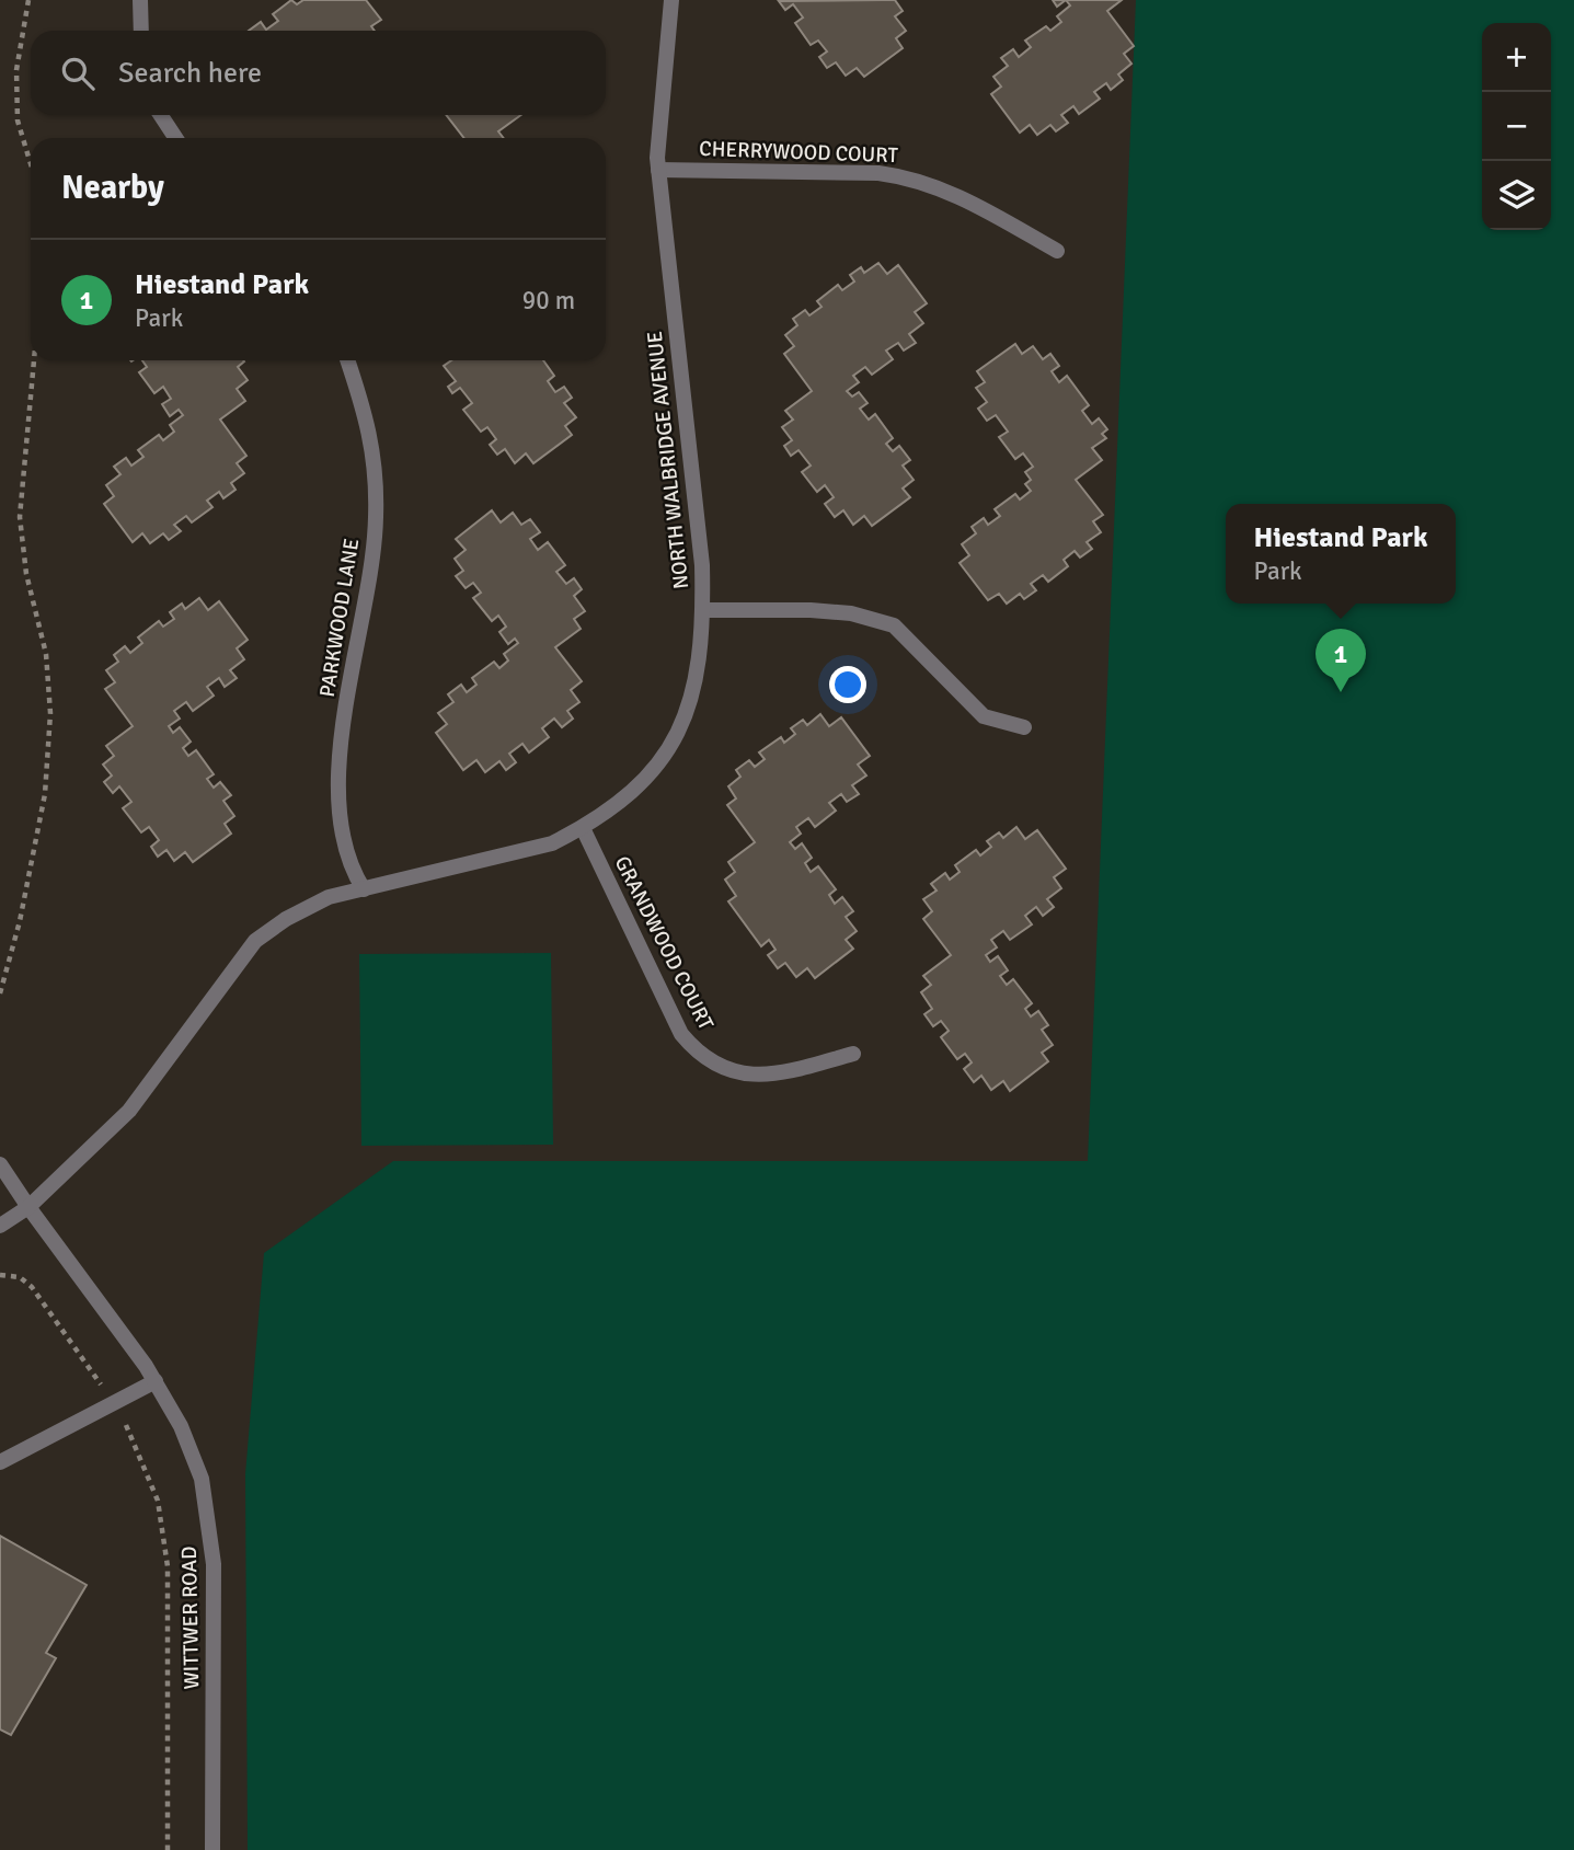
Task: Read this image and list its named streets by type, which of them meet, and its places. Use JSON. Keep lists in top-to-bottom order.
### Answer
{
  "streets": {
    "street": [
      "CHERRYWOOD COURT",
      "NORTH WALBRIDGE AVENUE",
      "PARKWOOD LANE",
      "GRANDWOOD COURT",
      "WITTWER ROAD"
    ]
  },
  "crossings": [
    ["CHERRYWOOD COURT", "NORTH WALBRIDGE AVENUE"],
    ["NORTH WALBRIDGE AVENUE", "PARKWOOD LANE"],
    ["NORTH WALBRIDGE AVENUE", "GRANDWOOD COURT"],
    ["NORTH WALBRIDGE AVENUE", "WITTWER ROAD"]
  ],
  "page": {
    "map_buttons": ["+", "−"],
    "search": "Search here",
    "heading": "Nearby",
    "list": [
      {
        "mark": "1",
        "name": "Hiestand Park",
        "note": "Park",
        "value": "90 m"
      }
    ],
    "popup": ["Hiestand Park", "Park"],
    "pins": "1"
  }
}
